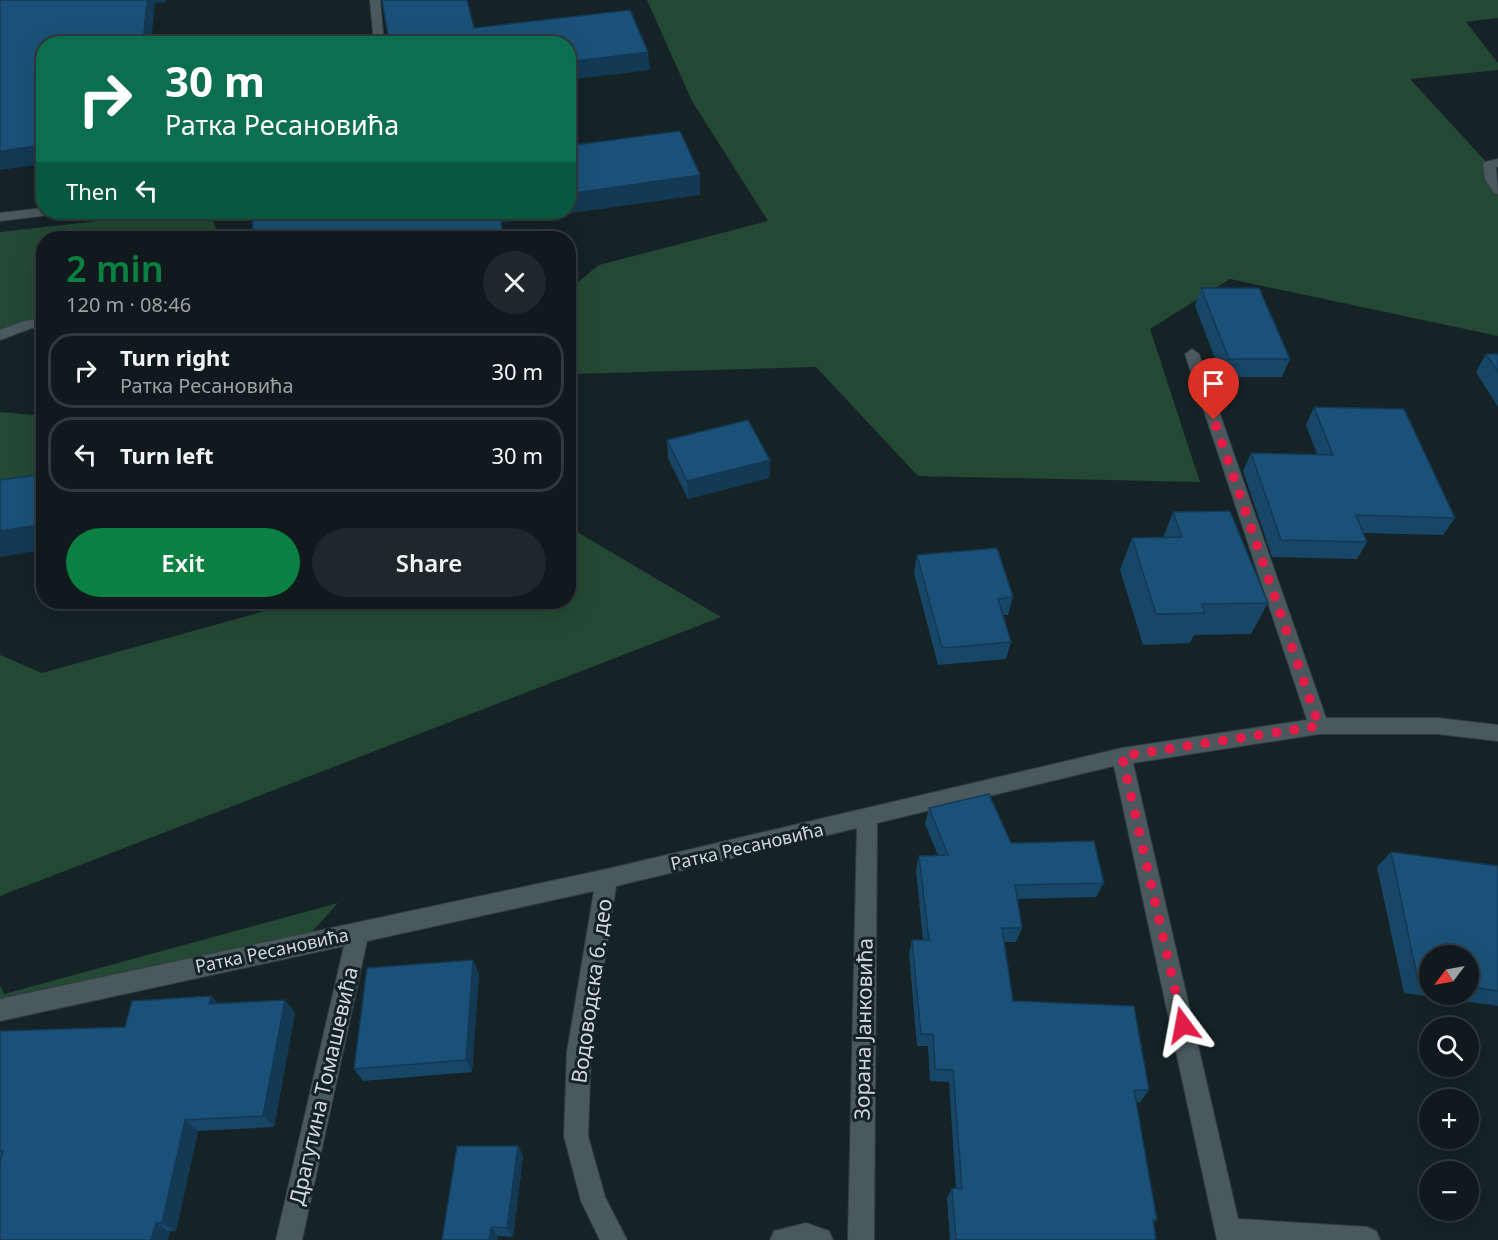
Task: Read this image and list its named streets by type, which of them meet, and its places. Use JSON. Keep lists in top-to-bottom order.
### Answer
{
  "streets": {
    "street": [
      "Ратка Ресановића",
      "Водоводска 6. део",
      "Зорана Јанковића",
      "Драгутина Томашевића"
    ]
  },
  "crossings": [
    ["Ратка Ресановића", "Водоводска 6. део"],
    ["Ратка Ресановића", "Зорана Јанковића"],
    ["Ратка Ресановића", "Драгутина Томашевића"]
  ],
  "north": "bottom left",
  "page": {
    "turn": ["30 m", "Ратка Ресановића"],
    "then": "Then",
    "heading": ["2 min", "120 m · 08:46"],
    "list": [
      {
        "name": "Turn right",
        "note": "Ратка Ресановића",
        "value": "30 m"
      },
      {
        "name": "Turn left",
        "value": "30 m"
      }
    ],
    "buttons": ["Exit", "Share"],
    "map_buttons": ["+", "−"]
  }
}
